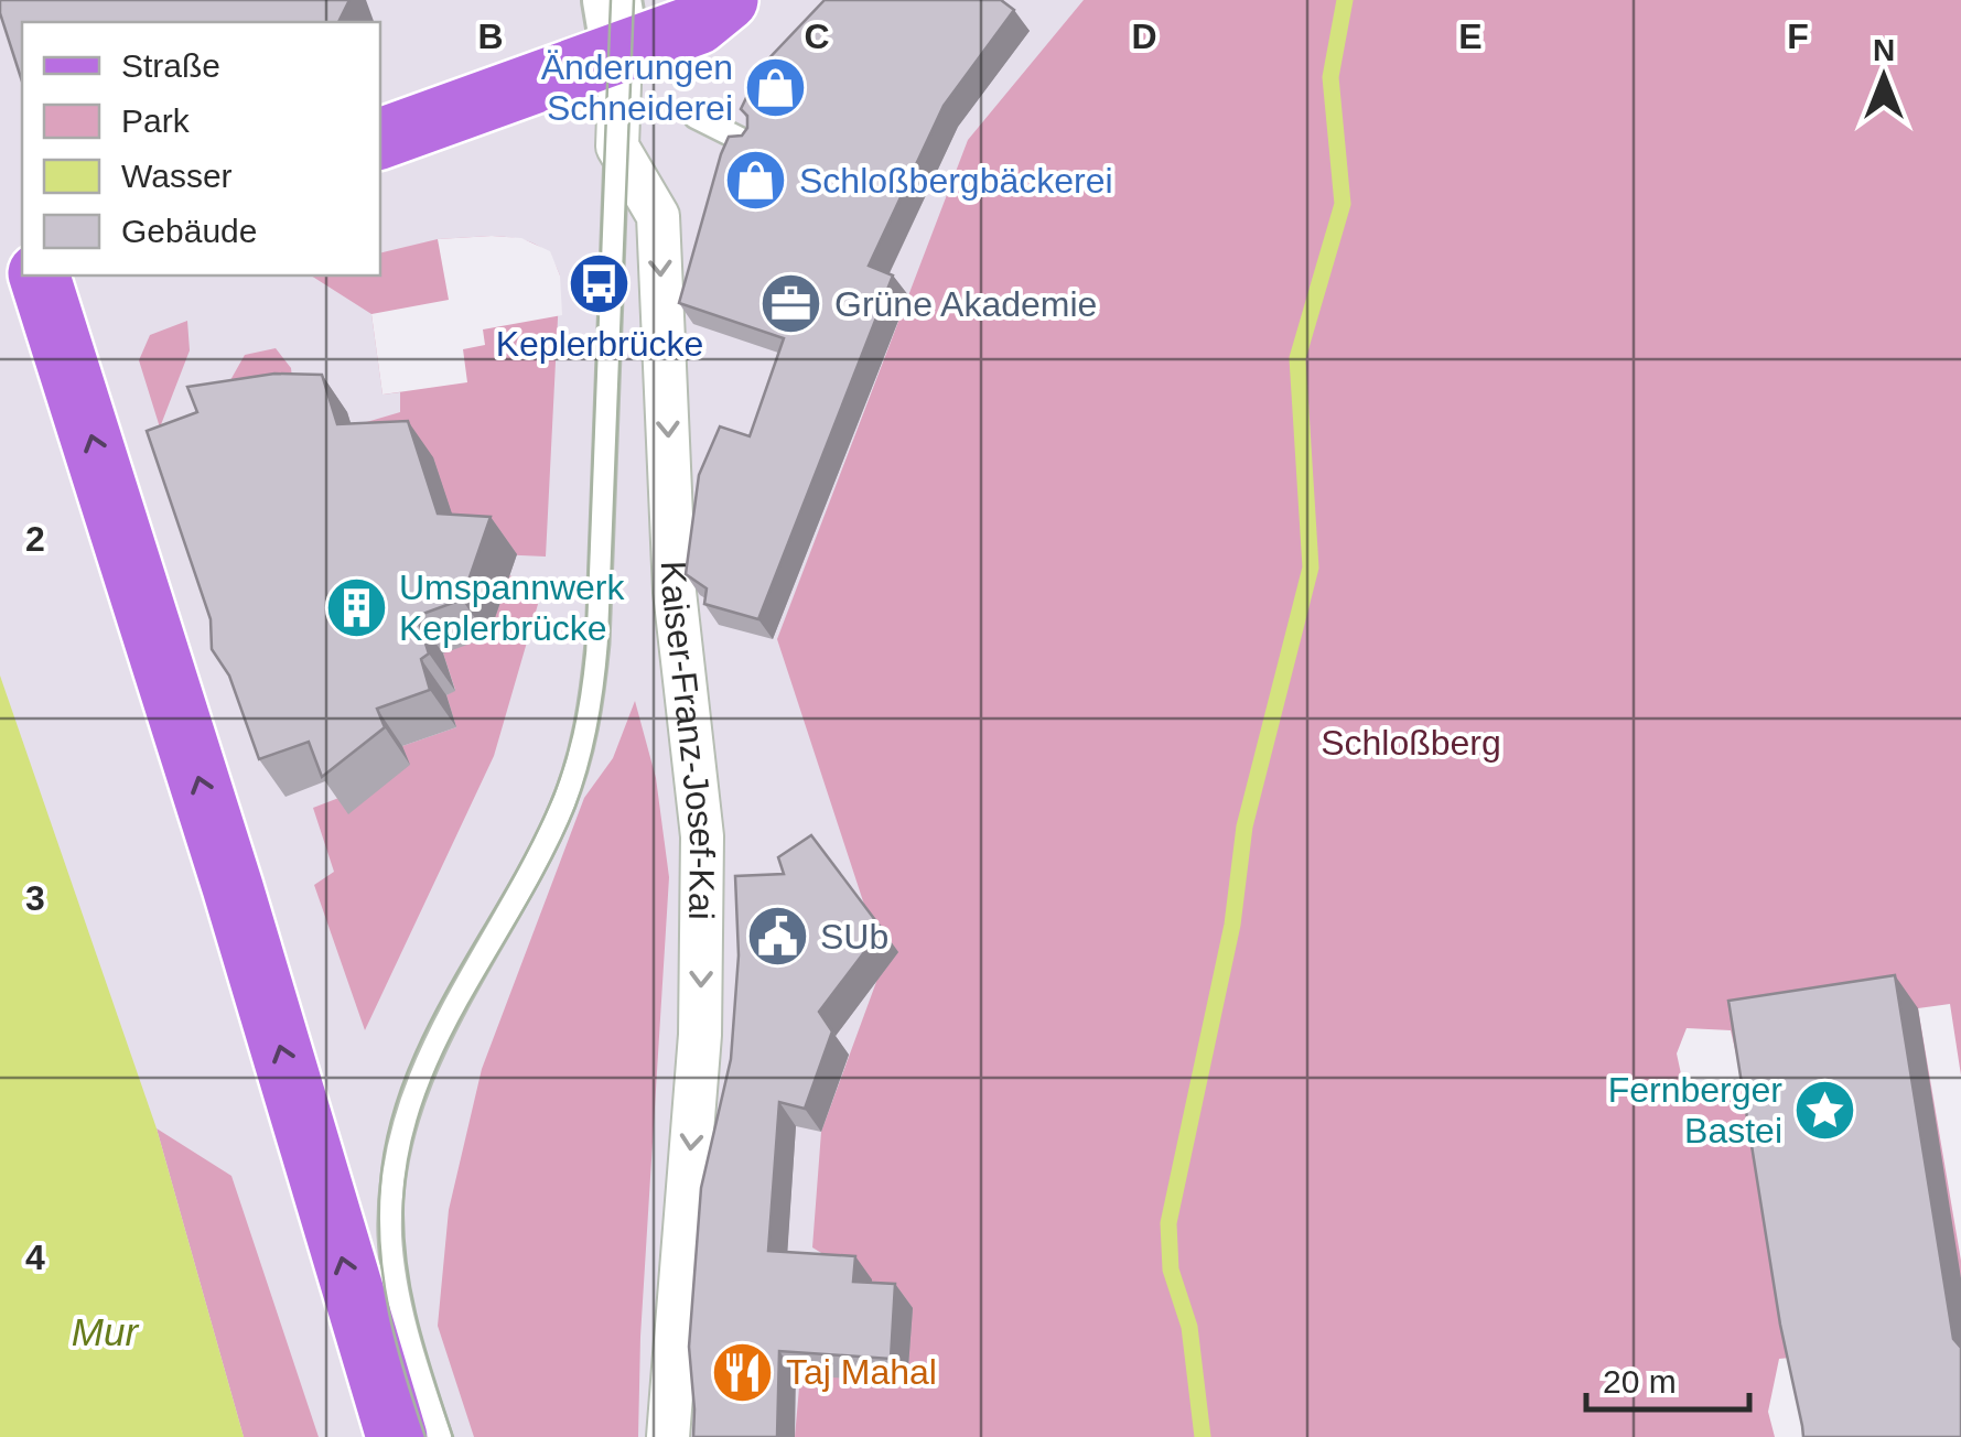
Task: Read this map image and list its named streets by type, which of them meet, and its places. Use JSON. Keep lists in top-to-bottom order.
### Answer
{
  "streets": {
    "street": ["Kaiser-Franz-Josef-Kai"]
  },
  "one_way": ["Kaiser-Franz-Josef-Kai"],
  "water": ["Mur"],
  "parks": ["Schloßberg"],
  "places": {
    "shop": ["Änderungen Schneiderei", "Schloßbergbäckerei"],
    "bus stop": ["Keplerbrücke"],
    "office": ["Grüne Akademie"],
    "building": ["Umspannwerk Keplerbrücke"],
    "public building": ["SUb"],
    "place": ["Fernberger Bastei"],
    "restaurant": ["Taj Mahal"]
  },
  "legend": [
    "Straße",
    "Park",
    "Wasser",
    "Gebäude"
  ],
  "scale_bar": "20 m",
  "north": "top",
  "grid": {
    "columns": [
      "B",
      "C",
      "D",
      "E",
      "F"
    ],
    "rows": ["2", "3", "4"]
  }
}
